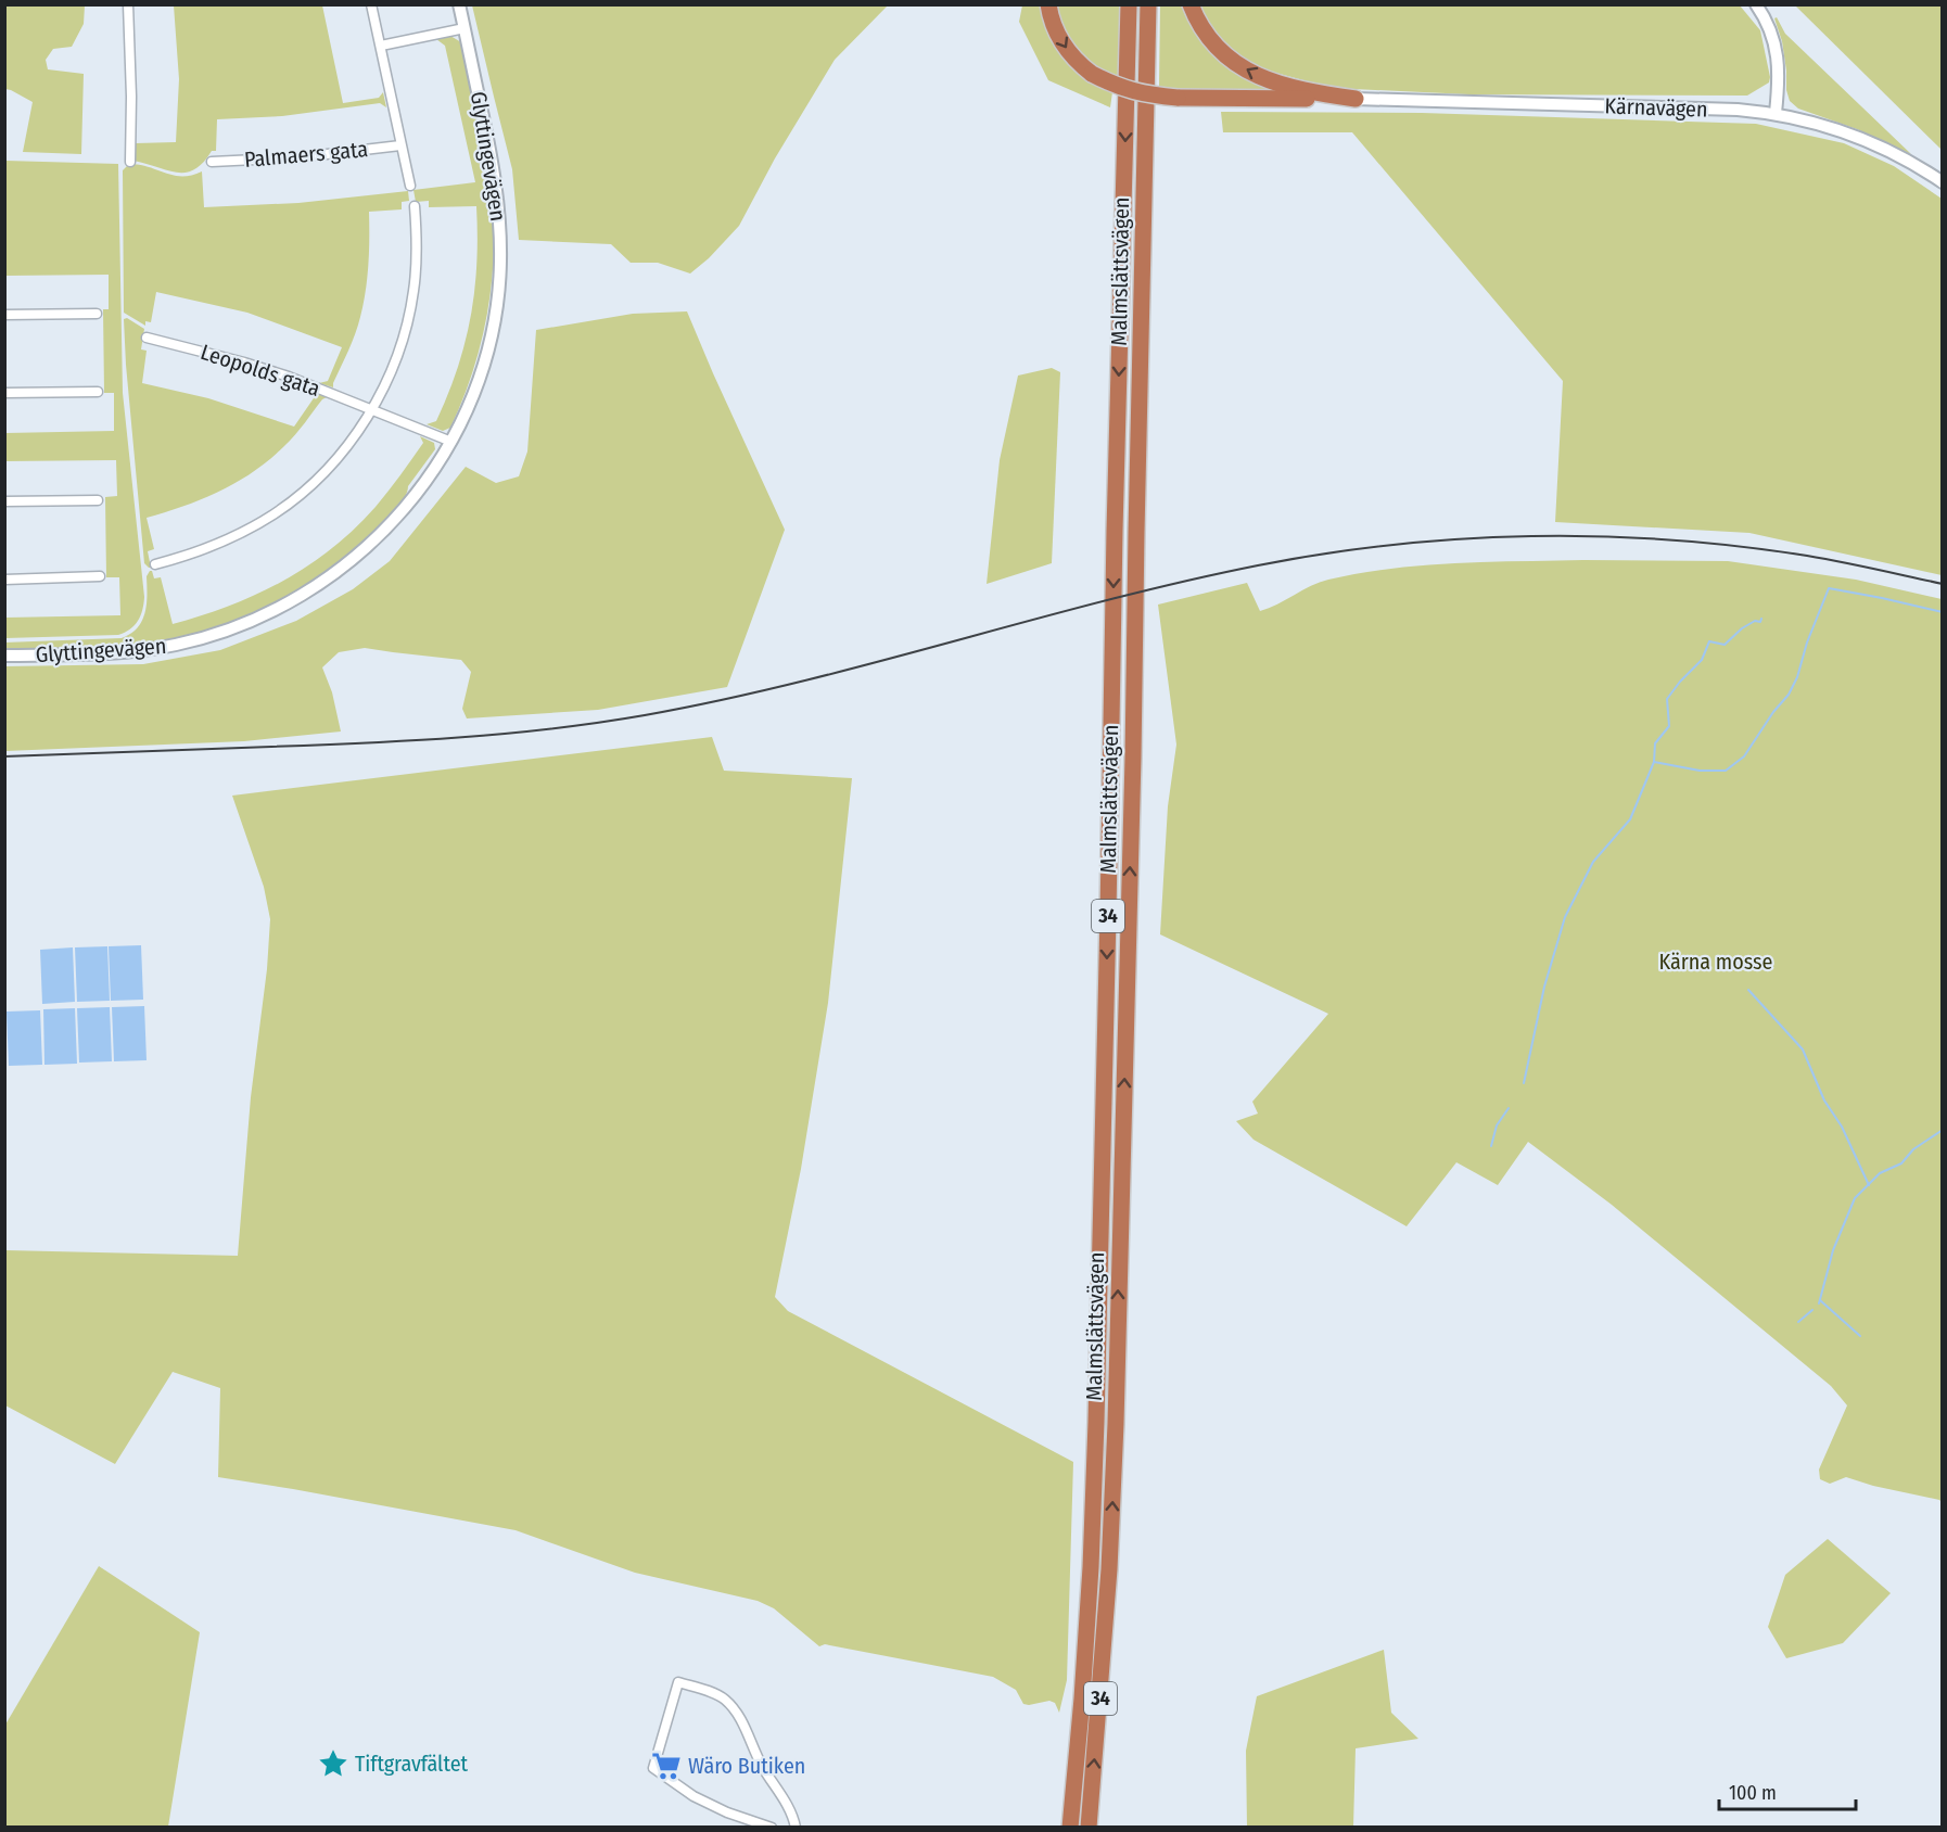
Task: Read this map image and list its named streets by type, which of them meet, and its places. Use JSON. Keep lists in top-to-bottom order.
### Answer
{
  "streets": {
    "highway": ["Malmslättsvägen", "34"],
    "street": [
      "Kärnavägen",
      "Palmaers gata",
      "Glyttingevägen",
      "Leopolds gata"
    ]
  },
  "crossings": [
    ["Glyttingevägen", "Leopolds gata"]
  ],
  "parks": ["Kärna mosse"],
  "places": {
    "place": ["Tiftgravfältet"],
    "supermarket": ["Wäro Butiken"]
  },
  "scale_bar": "100 m"
}
